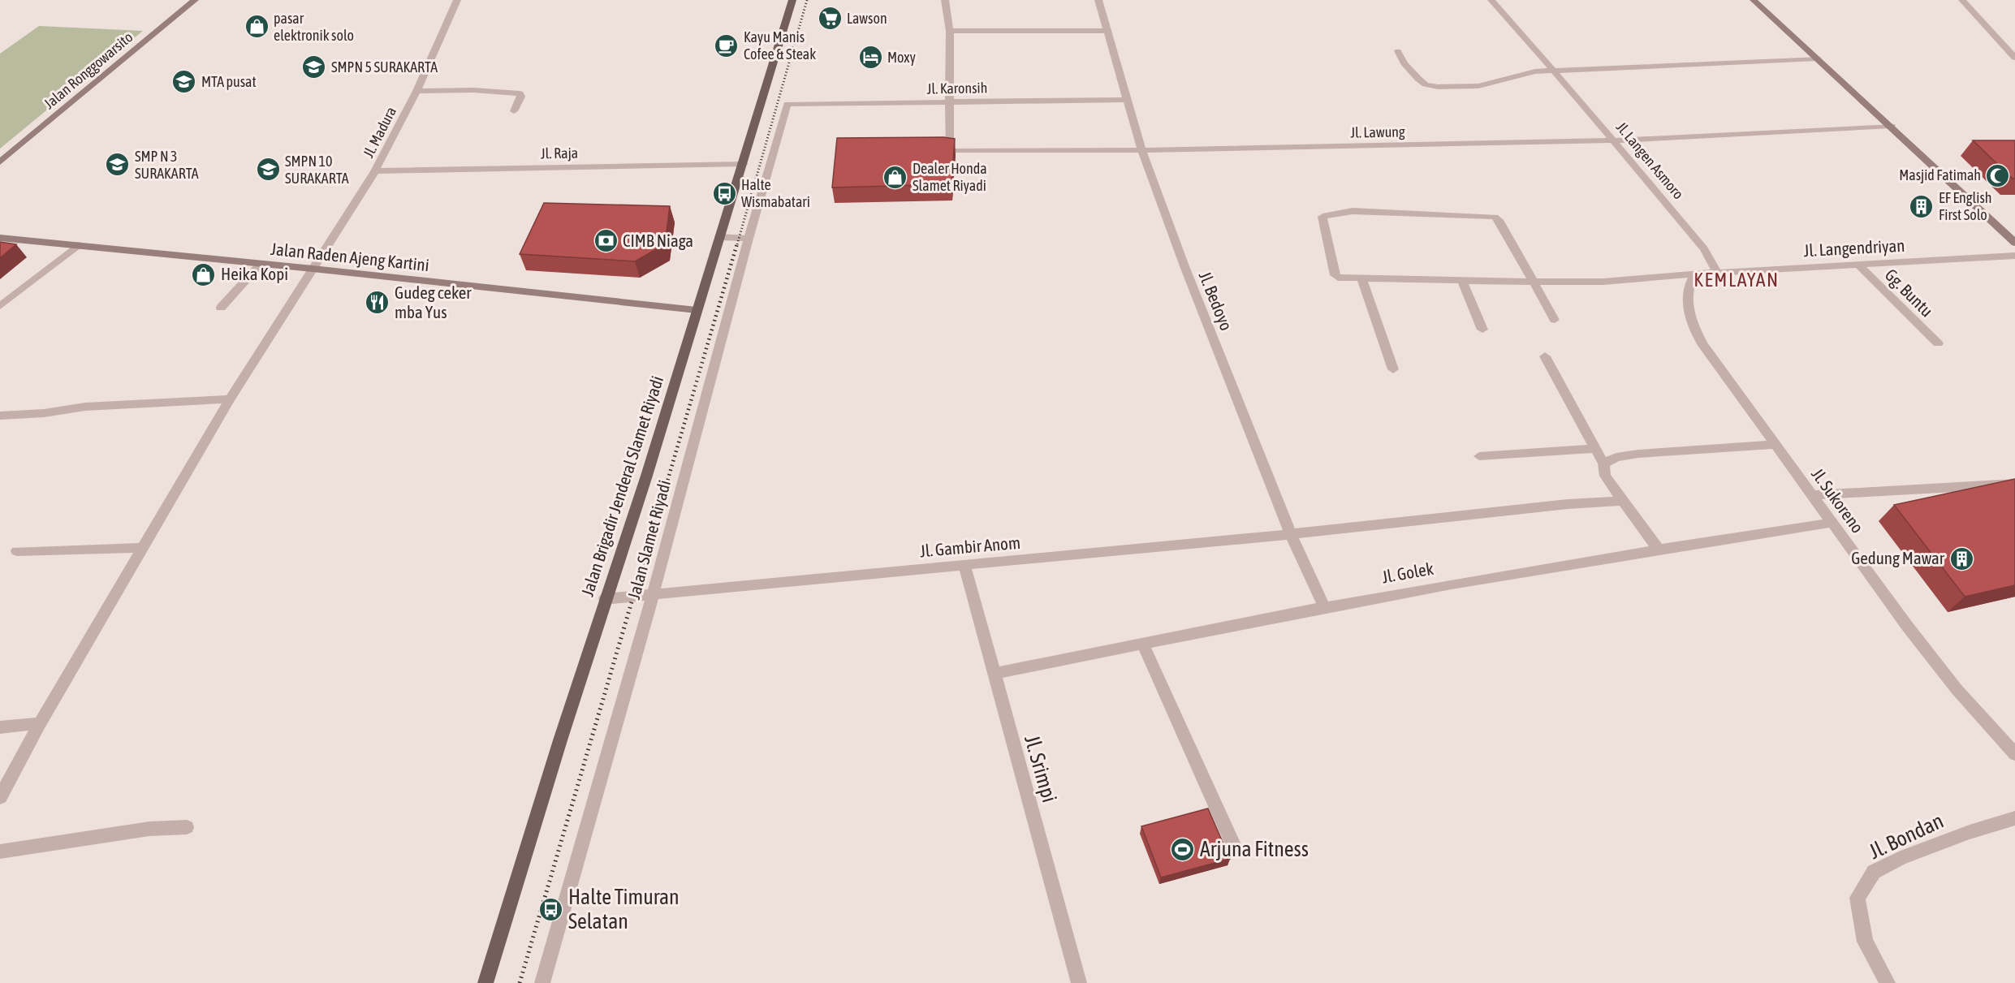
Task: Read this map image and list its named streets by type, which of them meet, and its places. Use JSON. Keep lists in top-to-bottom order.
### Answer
{
  "streets": {
    "main road": ["Jalan Ronggowarsito", "Jalan Raden Ajeng Kartini", "Jalan Brigadir Jenderal Slamet Riyadi"],
    "street": [
      "Jl. Karonsih",
      "Jl. Madura",
      "Jl. Lawung",
      "Jl. Raja",
      "Jl. Langen Asmoro",
      "Jl. Langendriyan",
      "Gg. Buntu",
      "Jl. Bedoyo",
      "Jl. Sukoreno",
      "Jalan Slamet Riyadi",
      "Jl. Gambir Anom",
      "Jl. Golek",
      "Jl. Srimpi",
      "Jl. Bondan"
    ]
  },
  "crossings": [
    ["Jl. Karonsih", "Jl. Lawung"],
    ["Jl. Karonsih", "Jl. Bedoyo"],
    ["Jl. Karonsih", "Jalan Slamet Riyadi"],
    ["Jl. Madura", "Jl. Raja"],
    ["Jl. Madura", "Jalan Raden Ajeng Kartini"],
    ["Jl. Lawung", "Jl. Langen Asmoro"],
    ["Jl. Lawung", "Jl. Bedoyo"],
    ["Jl. Raja", "Jalan Brigadir Jenderal Slamet Riyadi"],
    ["Jl. Langen Asmoro", "Jl. Langendriyan"],
    ["Jl. Langendriyan", "Gg. Buntu"],
    ["Jl. Langendriyan", "Jl. Sukoreno"],
    ["Jalan Raden Ajeng Kartini", "Jalan Brigadir Jenderal Slamet Riyadi"],
    ["Jl. Bedoyo", "Jl. Gambir Anom"],
    ["Jl. Bedoyo", "Jl. Golek"],
    ["Jalan Brigadir Jenderal Slamet Riyadi", "Jl. Gambir Anom"],
    ["Jl. Sukoreno", "Jl. Golek"],
    ["Jalan Slamet Riyadi", "Jl. Gambir Anom"],
    ["Jl. Gambir Anom", "Jl. Srimpi"],
    ["Jl. Golek", "Jl. Srimpi"]
  ],
  "districts": ["KEMLAYAN"],
  "places": {
    "supermarket": ["Lawson"],
    "shop": ["pasar elektronik solo", "Dealer Honda Slamet Riyadi", "Heika Kopi"],
    "cafe": ["Kayu Manis Cofee & Steak"],
    "hotel": ["Moxy"],
    "school or university": [
      "SMPN 5 SURAKARTA",
      "MTA pusat",
      "SMP N 3 SURAKARTA",
      "SMPN 10 SURAKARTA"
    ],
    "mosque": ["Masjid Fatimah"],
    "bus stop": ["Halte Wismabatari", "Halte Timuran Selatan"],
    "building": ["EF English First Solo", "Gedung Mawar"],
    "bank": ["CIMB Niaga"],
    "restaurant": ["Gudeg ceker mba Yus"],
    "sports": ["Arjuna Fitness"]
  }
}
